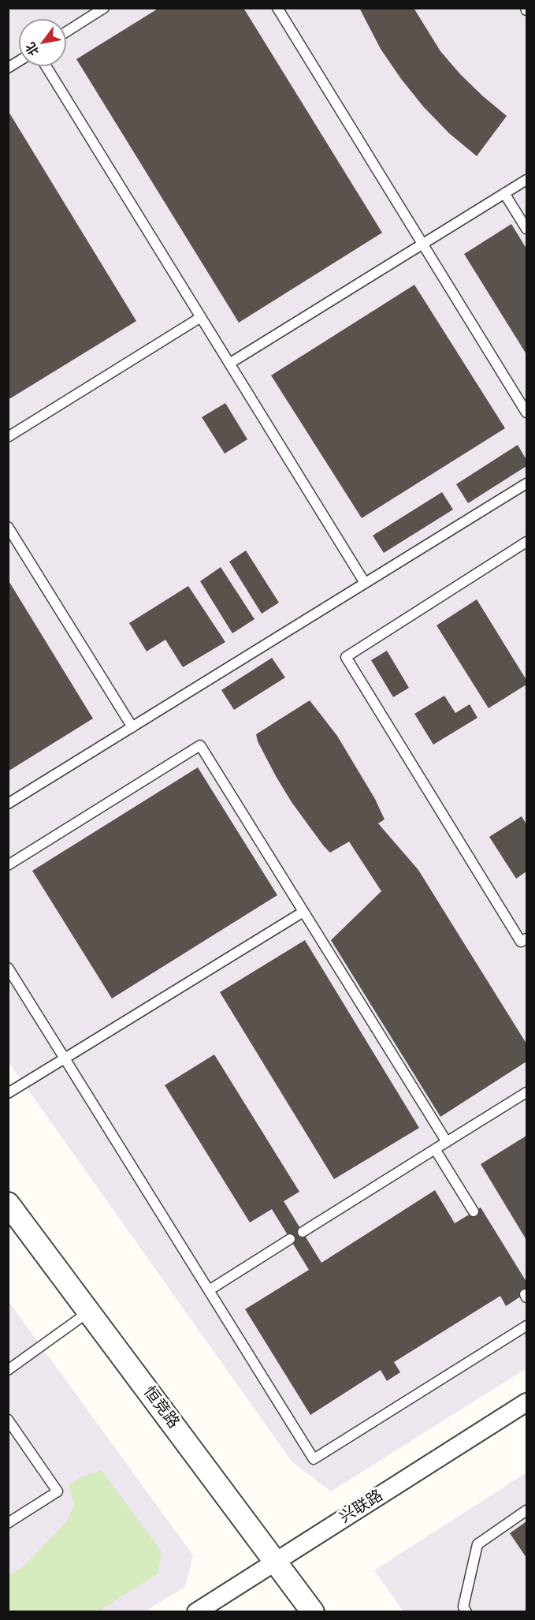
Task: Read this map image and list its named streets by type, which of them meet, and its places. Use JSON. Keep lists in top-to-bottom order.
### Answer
{
  "streets": {
    "street": ["恒竞路", "兴联路"]
  },
  "crossings": [
    ["恒竞路", "兴联路"]
  ],
  "north": "bottom left"
}
